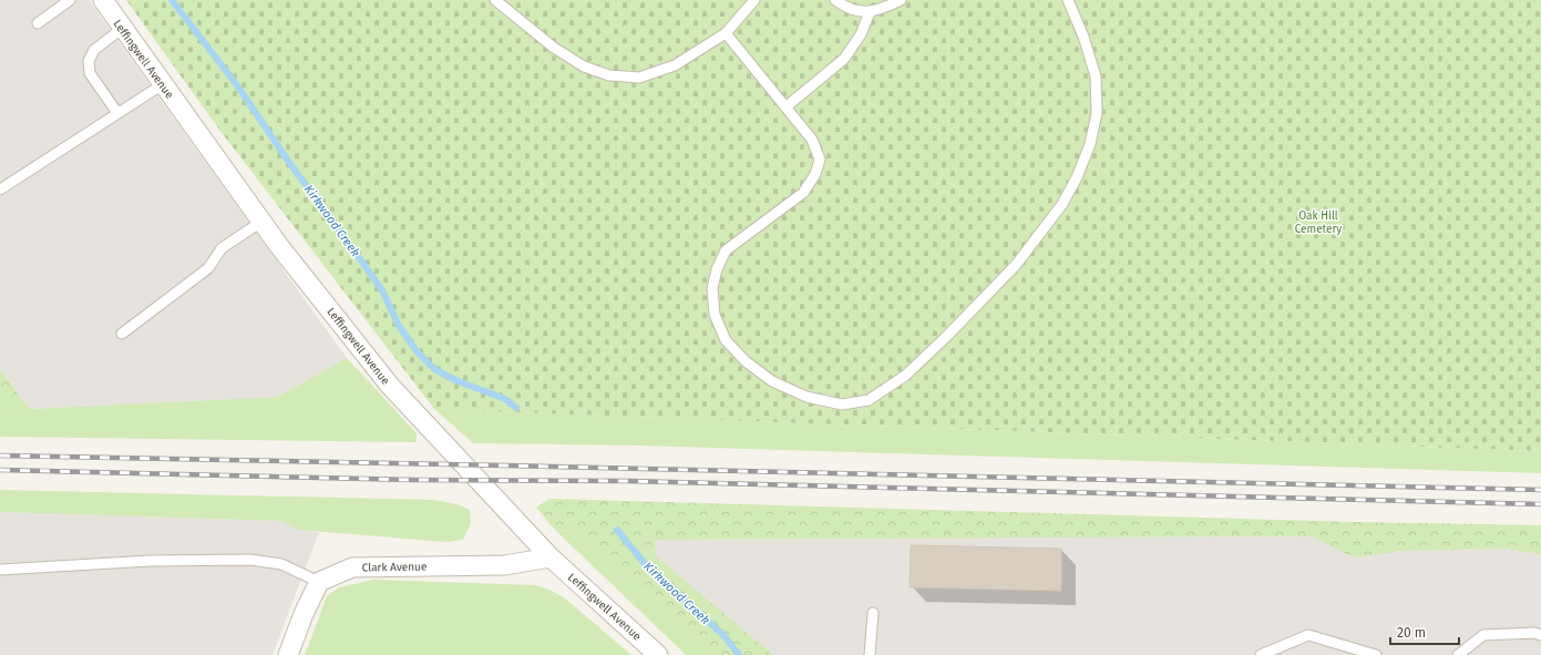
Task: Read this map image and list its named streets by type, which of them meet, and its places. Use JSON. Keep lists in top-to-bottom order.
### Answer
{
  "streets": {
    "street": ["Leffingwell Avenue", "Clark Avenue"]
  },
  "crossings": [
    ["Leffingwell Avenue", "Clark Avenue"]
  ],
  "water": ["Kirkwood Creek"],
  "parks": ["Oak Hill Cemetery"],
  "scale_bar": "20 m"
}
